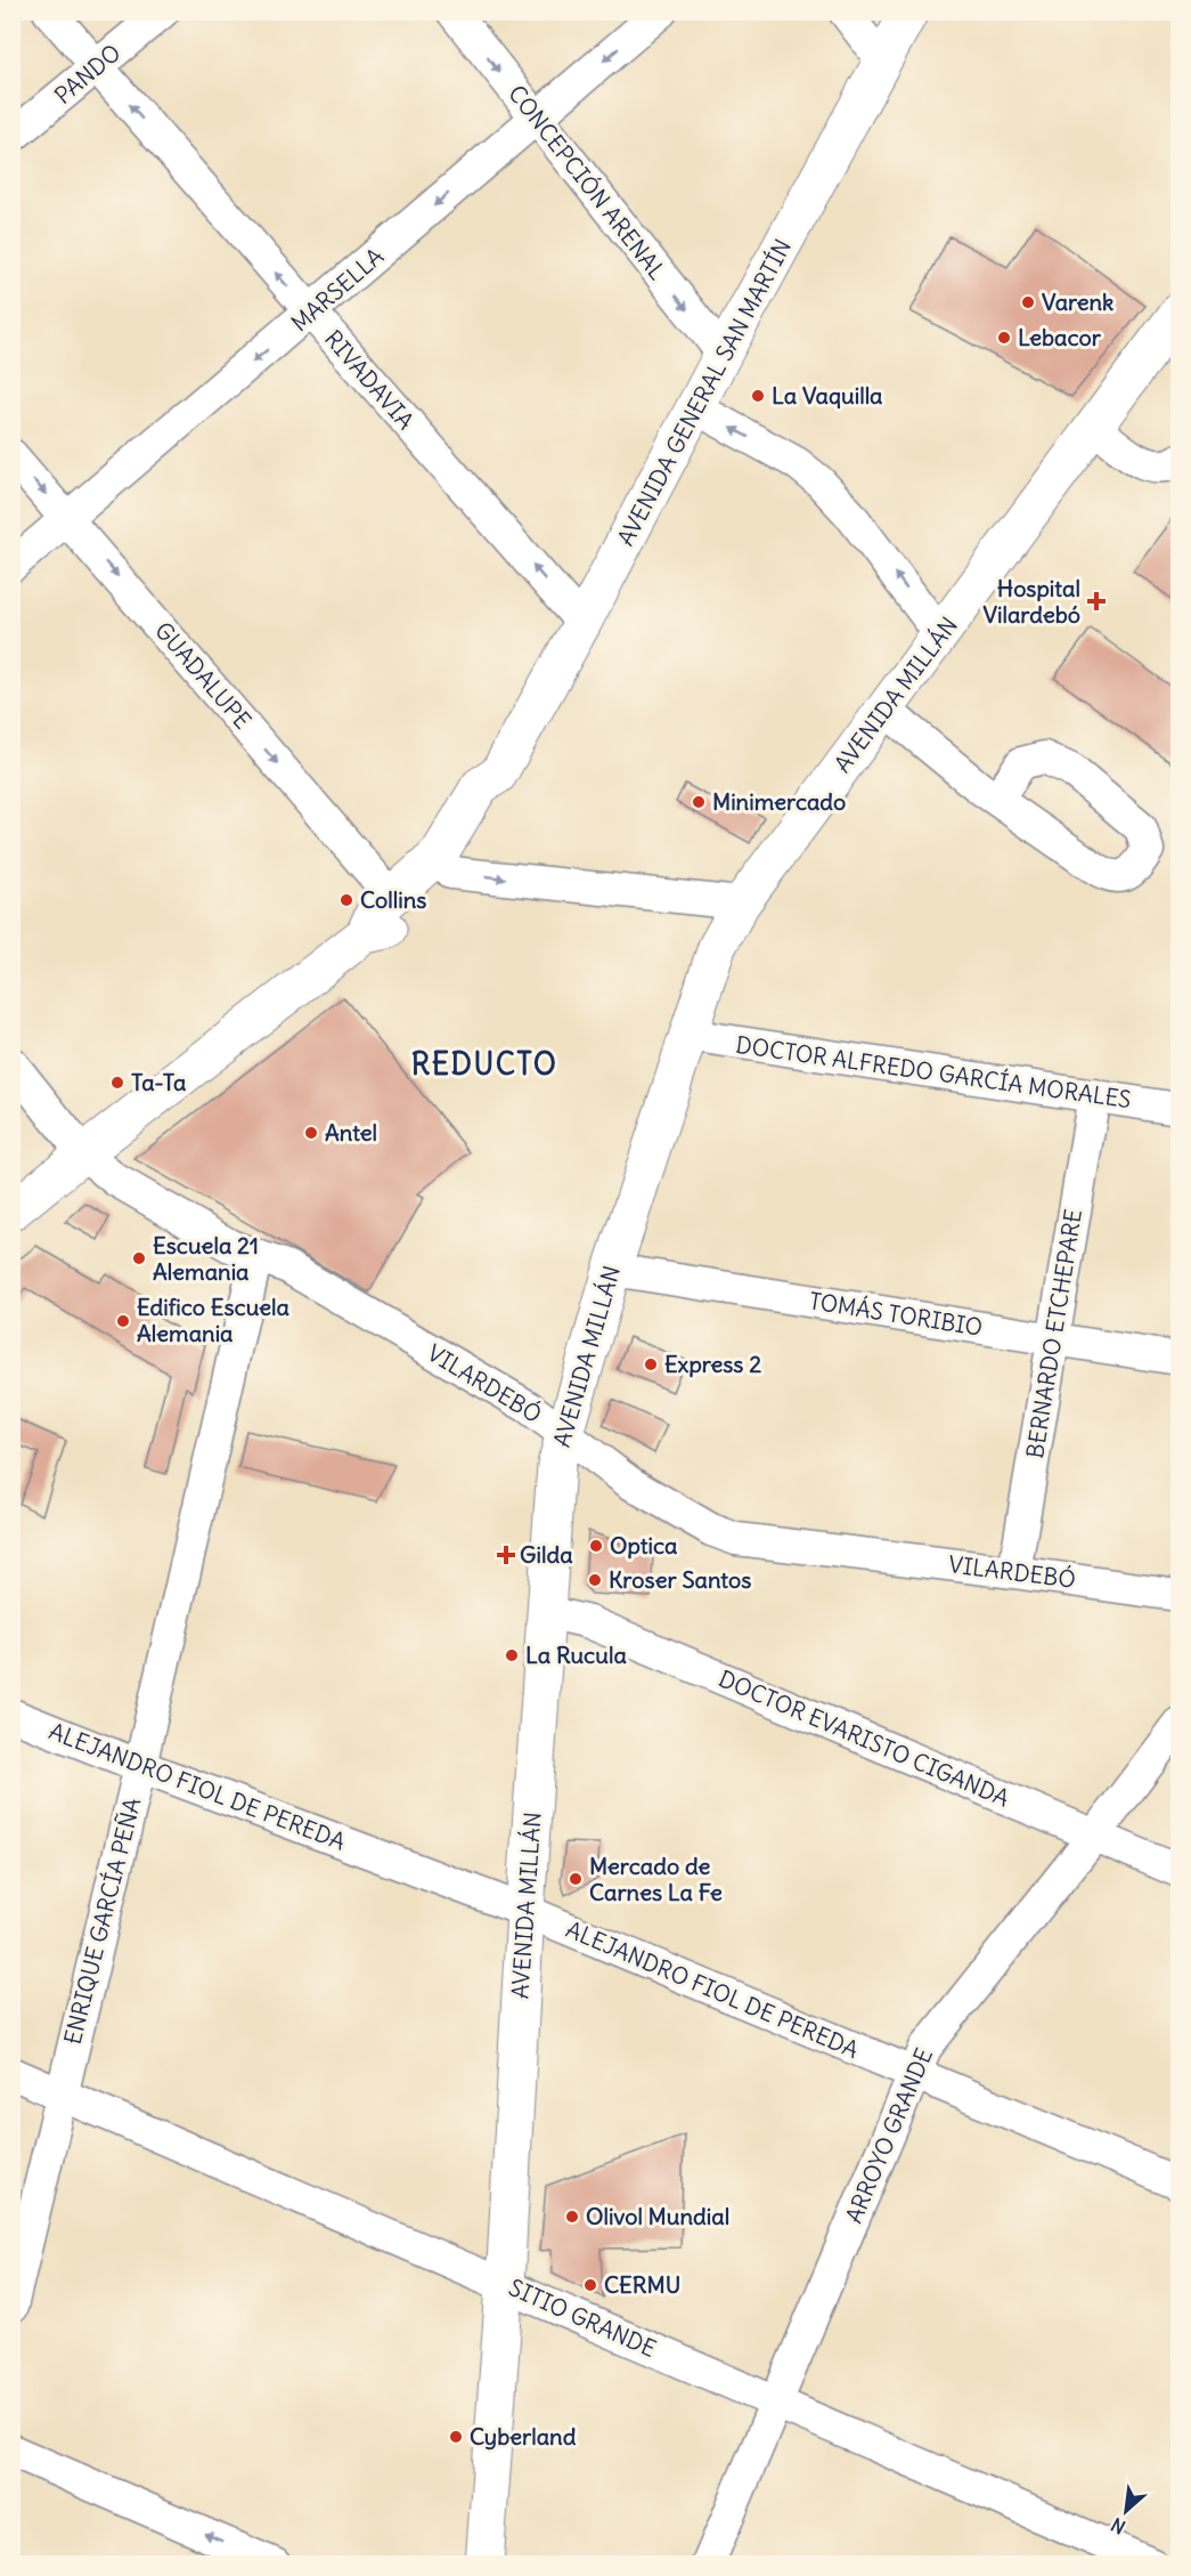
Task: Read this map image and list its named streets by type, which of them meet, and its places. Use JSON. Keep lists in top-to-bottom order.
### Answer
{
  "streets": {
    "main road": ["AVENIDA GENERAL SAN MARTÍN", "AVENIDA MILLÁN"],
    "street": [
      "PANDO",
      "CONCEPCIÓN ARENAL",
      "MARSELLA",
      "RIVADAVIA",
      "GUADALUPE",
      "DOCTOR ALFREDO GARCÍA MORALES",
      "TOMÁS TORIBIO",
      "BERNARDO ETCHEPARE",
      "VILARDEBÓ",
      "DOCTOR EVARISTO CIGANDA",
      "ALEJANDRO FIOL DE PEREDA",
      "ENRIQUE GARCÍA PEÑA",
      "ARROYO GRANDE",
      "SITIO GRANDE"
    ]
  },
  "crossings": [
    ["PANDO", "RIVADAVIA"],
    ["CONCEPCIÓN ARENAL", "MARSELLA"],
    ["CONCEPCIÓN ARENAL", "AVENIDA GENERAL SAN MARTÍN"],
    ["MARSELLA", "RIVADAVIA"],
    ["MARSELLA", "GUADALUPE"],
    ["RIVADAVIA", "AVENIDA GENERAL SAN MARTÍN"],
    ["AVENIDA GENERAL SAN MARTÍN", "GUADALUPE"],
    ["AVENIDA GENERAL SAN MARTÍN", "VILARDEBÓ"],
    ["AVENIDA MILLÁN", "DOCTOR ALFREDO GARCÍA MORALES"],
    ["AVENIDA MILLÁN", "TOMÁS TORIBIO"],
    ["AVENIDA MILLÁN", "VILARDEBÓ"],
    ["AVENIDA MILLÁN", "DOCTOR EVARISTO CIGANDA"],
    ["AVENIDA MILLÁN", "ALEJANDRO FIOL DE PEREDA"],
    ["AVENIDA MILLÁN", "SITIO GRANDE"],
    ["DOCTOR ALFREDO GARCÍA MORALES", "BERNARDO ETCHEPARE"],
    ["TOMÁS TORIBIO", "BERNARDO ETCHEPARE"],
    ["BERNARDO ETCHEPARE", "VILARDEBÓ"],
    ["VILARDEBÓ", "ENRIQUE GARCÍA PEÑA"],
    ["DOCTOR EVARISTO CIGANDA", "ARROYO GRANDE"],
    ["ALEJANDRO FIOL DE PEREDA", "ENRIQUE GARCÍA PEÑA"],
    ["ALEJANDRO FIOL DE PEREDA", "ARROYO GRANDE"],
    ["ENRIQUE GARCÍA PEÑA", "SITIO GRANDE"],
    ["ARROYO GRANDE", "SITIO GRANDE"]
  ],
  "one_way": [
    "CONCEPCIÓN ARENAL",
    "MARSELLA",
    "RIVADAVIA",
    "GUADALUPE"
  ],
  "districts": ["REDUCTO"],
  "places": {
    "other": [
      "Varenk",
      "Lebacor",
      "La Vaquilla",
      "Minimercado",
      "Collins",
      "Ta-Ta",
      "Antel",
      "Escuela 21 Alemania",
      "Edifico Escuela Alemania",
      "Express 2",
      "Optica",
      "Kroser Santos",
      "La Rucula",
      "Mercado de Carnes La Fe",
      "Olivol Mundial",
      "CERMU",
      "Cyberland"
    ],
    "health": ["Hospital Vilardebó", "Gilda"]
  },
  "north": "bottom left"
}
